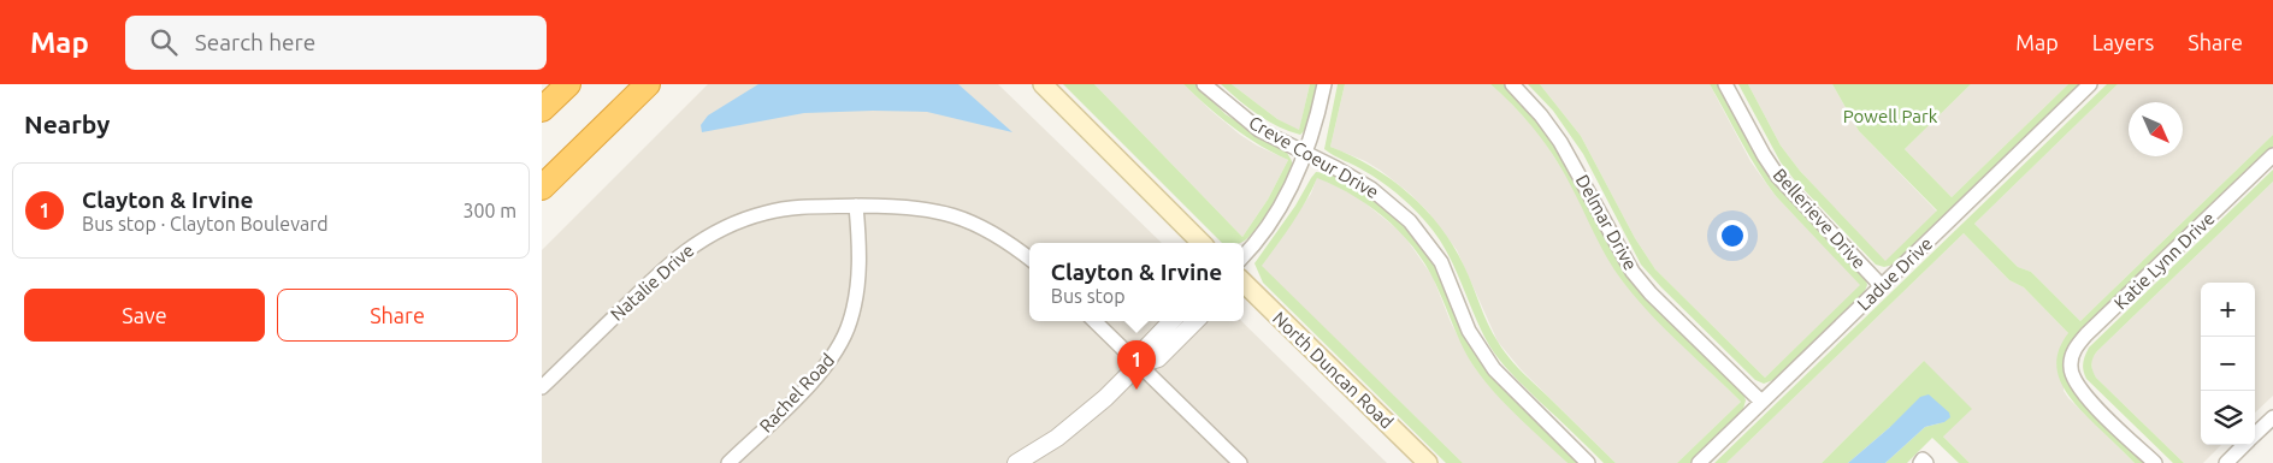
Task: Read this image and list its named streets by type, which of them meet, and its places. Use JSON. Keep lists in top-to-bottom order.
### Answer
{
  "streets": {
    "main road": ["North Duncan Road"],
    "street": [
      "Creve Coeur Drive",
      "Bellerieve Drive",
      "Delmar Drive",
      "Katie Lynn Drive",
      "Ladue Drive",
      "Natalie Drive",
      "Rachel Road"
    ]
  },
  "crossings": [
    ["Bellerieve Drive", "Ladue Drive"],
    ["Delmar Drive", "Ladue Drive"],
    ["Natalie Drive", "Rachel Road"]
  ],
  "parks": ["Powell Park"],
  "north": "bottom right",
  "page": {
    "header": "Map",
    "search": "Search here",
    "nav": ["Map", "Layers", "Share"],
    "heading": "Nearby",
    "list": [
      {
        "mark": "1",
        "name": "Clayton & Irvine",
        "note": "Bus stop · Clayton Boulevard",
        "value": "300 m"
      }
    ],
    "popup": ["Clayton & Irvine", "Bus stop"],
    "buttons": ["Save", "Share"],
    "map_buttons": ["+", "−"],
    "pins": "1"
  }
}
